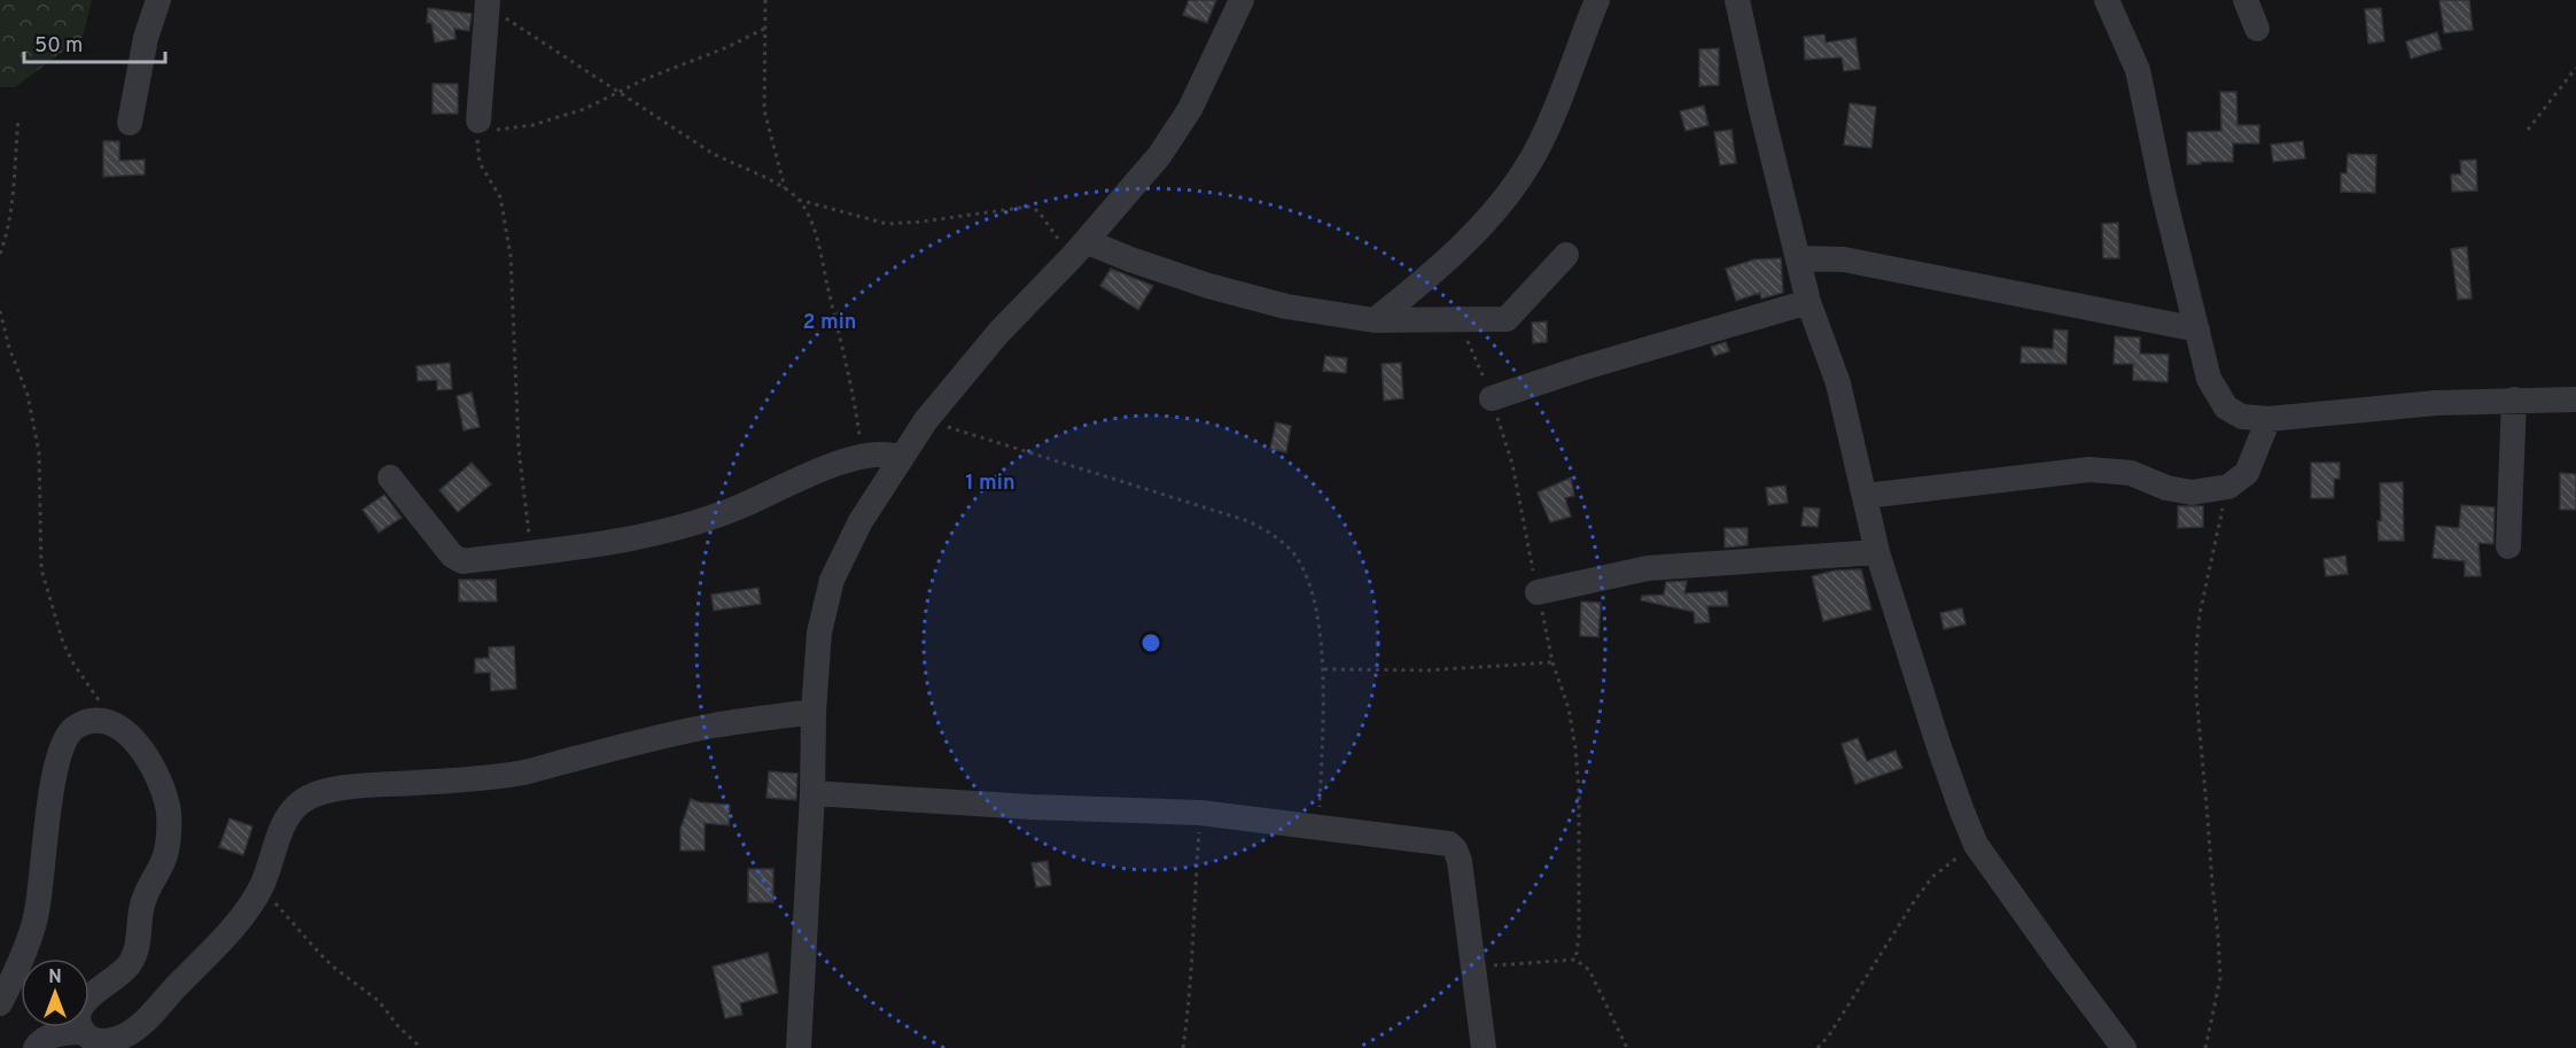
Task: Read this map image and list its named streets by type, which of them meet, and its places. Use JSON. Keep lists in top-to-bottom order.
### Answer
{
  "scale_bar": "50 m",
  "north": "top",
  "rings": ["2 min", "1 min"]
}
